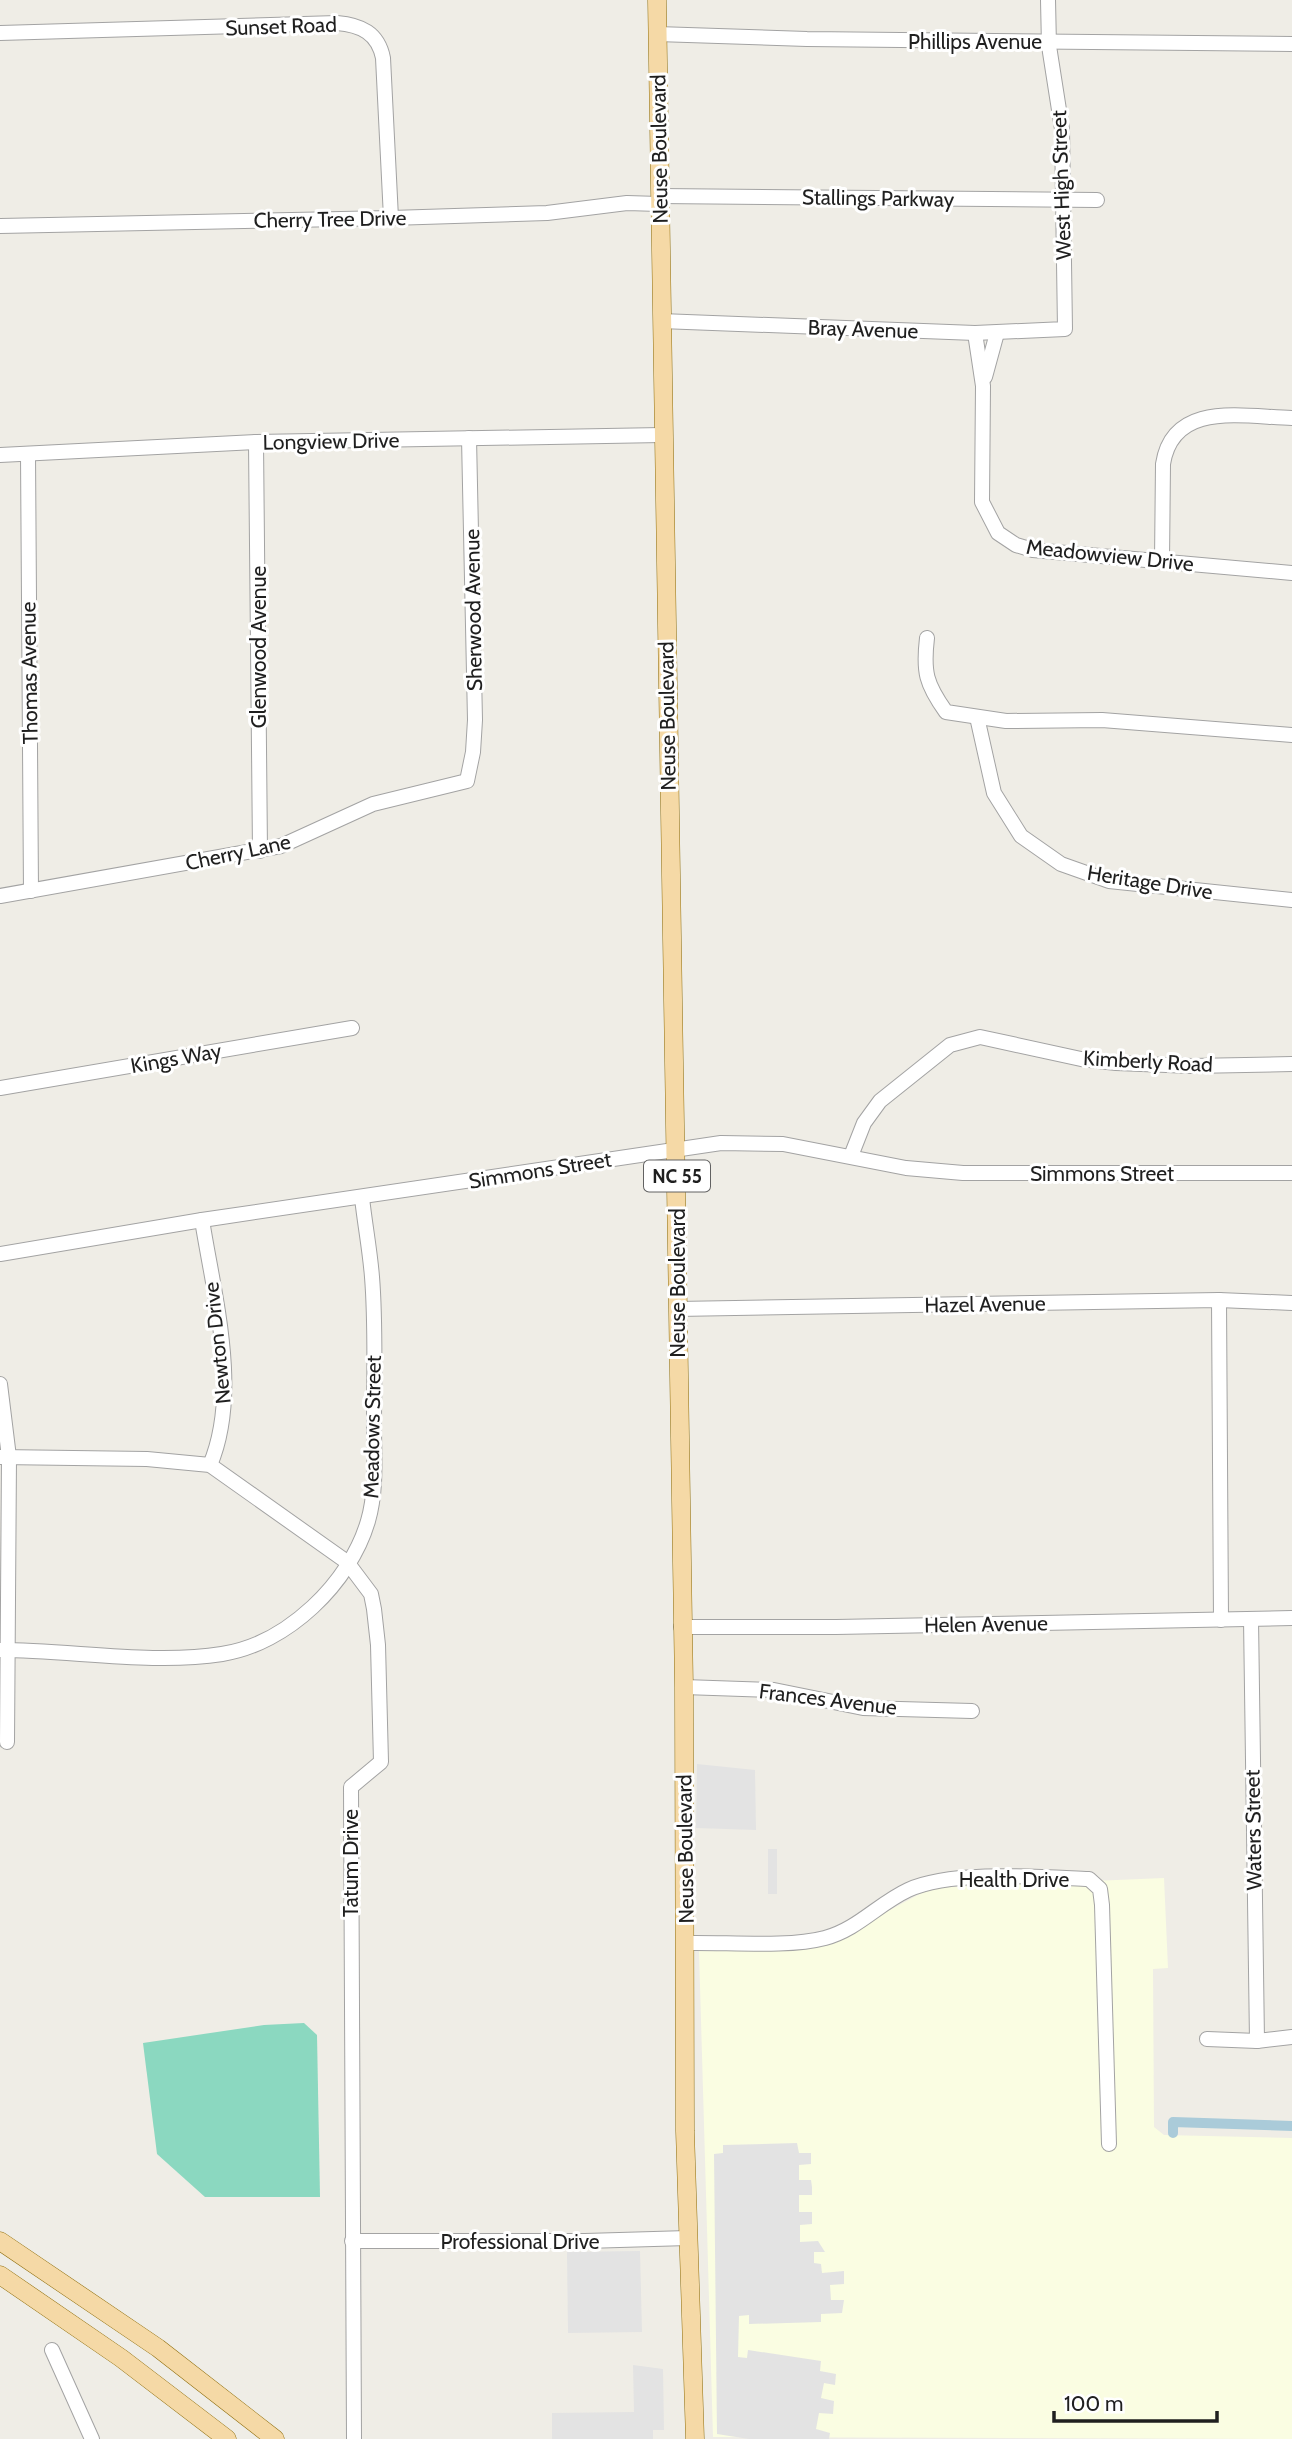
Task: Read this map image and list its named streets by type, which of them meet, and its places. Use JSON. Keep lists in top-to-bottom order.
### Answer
{
  "streets": {
    "main road": ["Neuse Boulevard", "NC 55"],
    "street": [
      "Sunset Road",
      "Phillips Avenue",
      "West High Street",
      "Stallings Parkway",
      "Cherry Tree Drive",
      "Bray Avenue",
      "Longview Drive",
      "Meadowview Drive",
      "Sherwood Avenue",
      "Glenwood Avenue",
      "Thomas Avenue",
      "Cherry Lane",
      "Heritage Drive",
      "Kings Way",
      "Kimberly Road",
      "Simmons Street",
      "Hazel Avenue",
      "Newton Drive",
      "Meadows Street",
      "Helen Avenue",
      "Frances Avenue",
      "Waters Street",
      "Tatum Drive",
      "Health Drive",
      "Professional Drive"
    ]
  },
  "crossings": [
    ["Sunset Road", "Cherry Tree Drive"],
    ["Phillips Avenue", "Neuse Boulevard"],
    ["Phillips Avenue", "West High Street"],
    ["Neuse Boulevard", "Stallings Parkway"],
    ["Neuse Boulevard", "Cherry Tree Drive"],
    ["Neuse Boulevard", "Bray Avenue"],
    ["Neuse Boulevard", "Longview Drive"],
    ["Neuse Boulevard", "Simmons Street"],
    ["Neuse Boulevard", "Hazel Avenue"],
    ["Neuse Boulevard", "Helen Avenue"],
    ["Neuse Boulevard", "Frances Avenue"],
    ["Neuse Boulevard", "Health Drive"],
    ["Neuse Boulevard", "Professional Drive"],
    ["West High Street", "Stallings Parkway"],
    ["West High Street", "Bray Avenue"],
    ["Stallings Parkway", "Cherry Tree Drive"],
    ["Bray Avenue", "Meadowview Drive"],
    ["Longview Drive", "Sherwood Avenue"],
    ["Longview Drive", "Glenwood Avenue"],
    ["Longview Drive", "Thomas Avenue"],
    ["Sherwood Avenue", "Cherry Lane"],
    ["Glenwood Avenue", "Cherry Lane"],
    ["Thomas Avenue", "Cherry Lane"],
    ["Kimberly Road", "Simmons Street"],
    ["Simmons Street", "Newton Drive"],
    ["Simmons Street", "Meadows Street"],
    ["Newton Drive", "Tatum Drive"],
    ["Meadows Street", "Tatum Drive"],
    ["Helen Avenue", "Waters Street"],
    ["Tatum Drive", "Professional Drive"]
  ],
  "scale_bar": "100 m"
}
